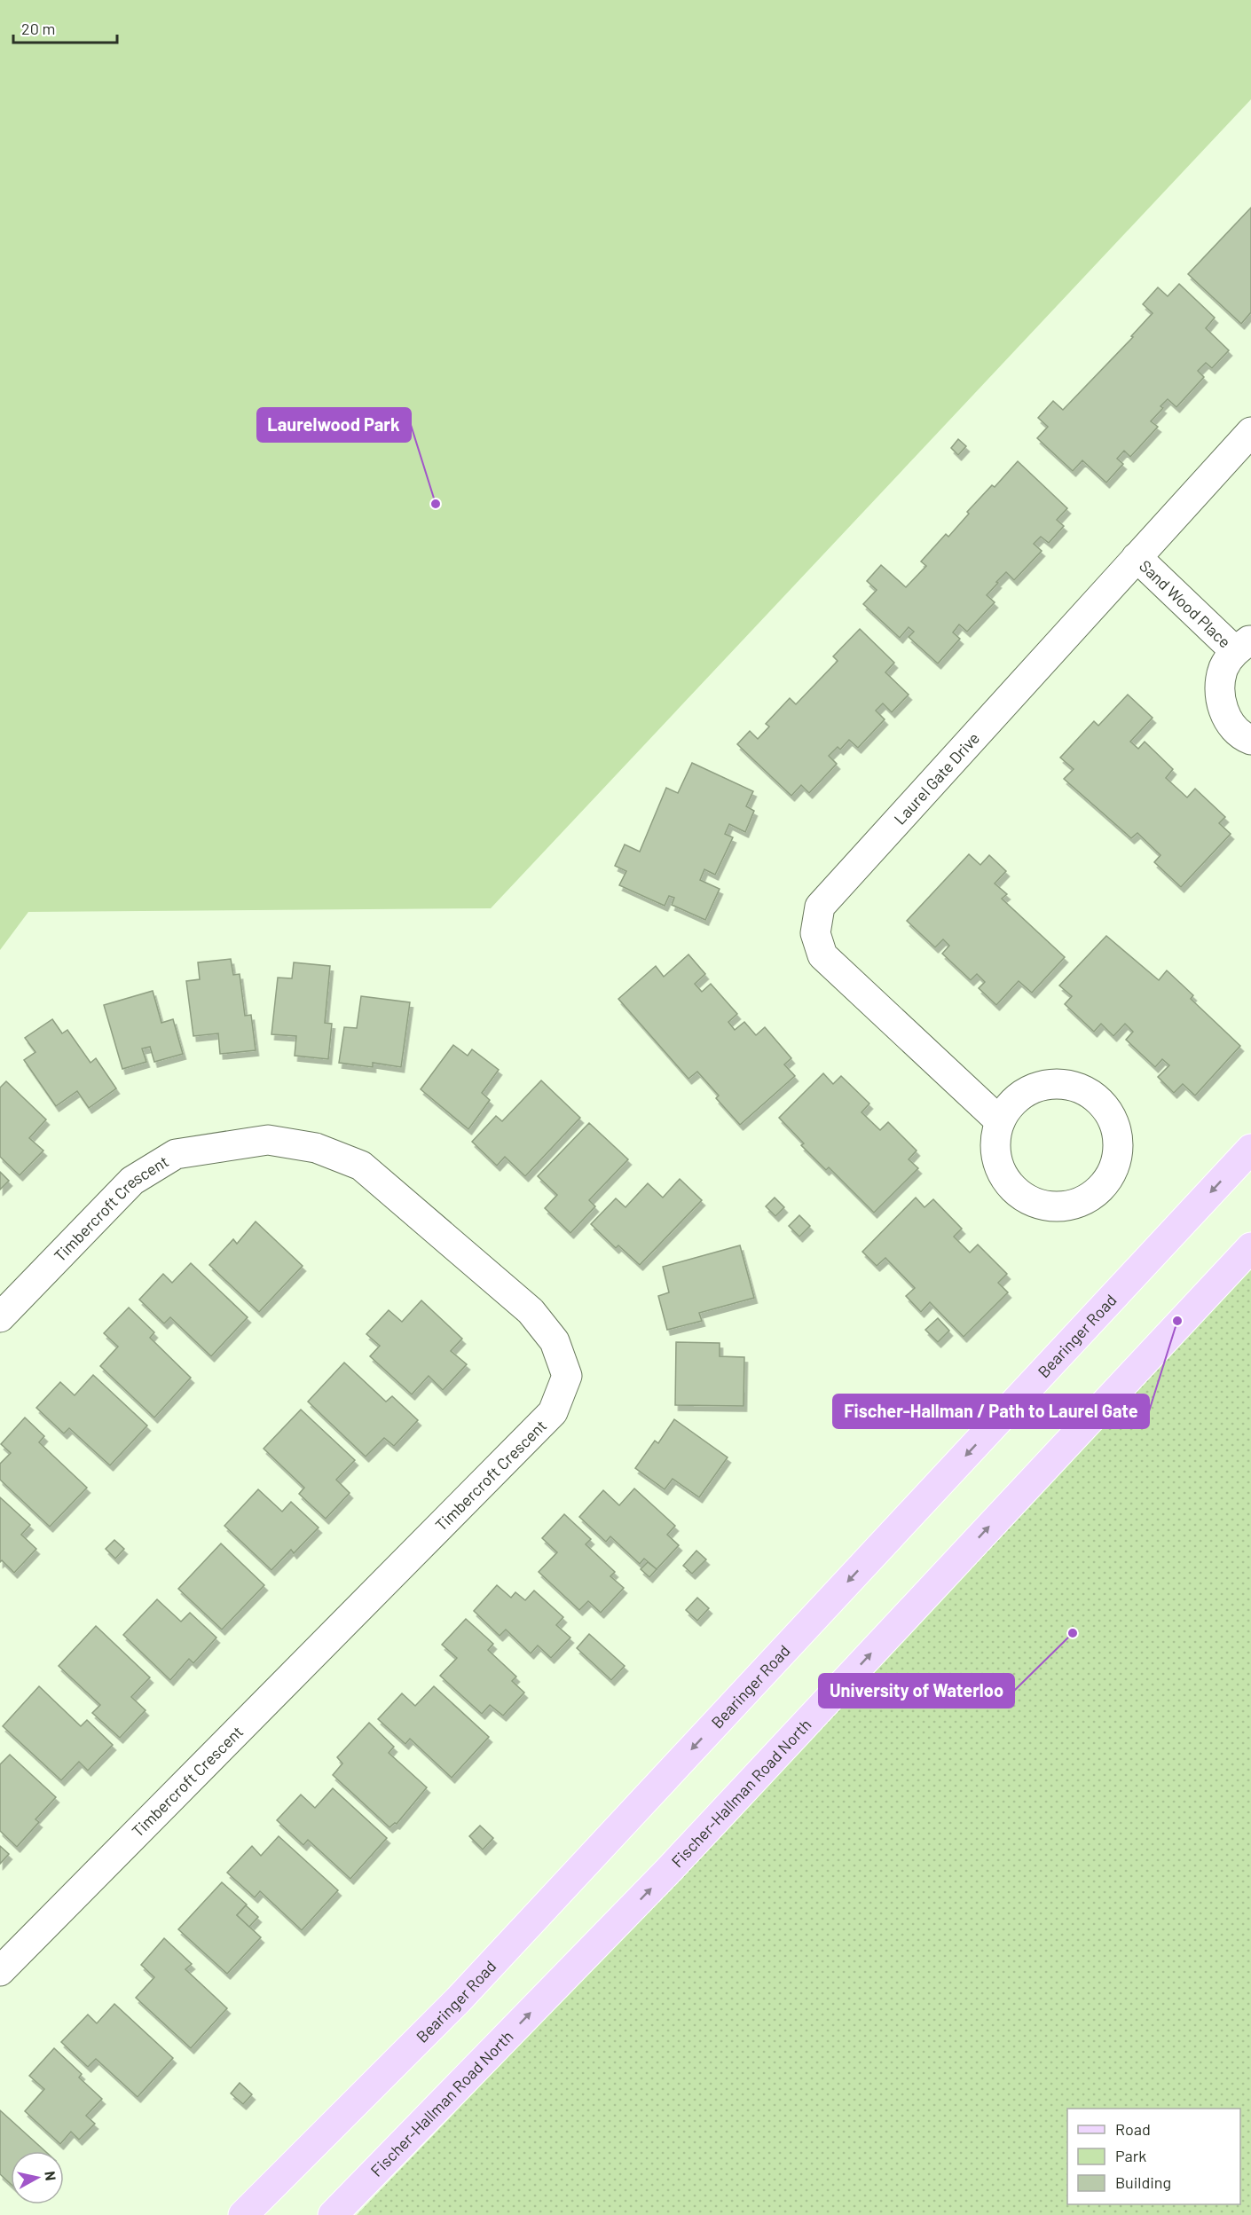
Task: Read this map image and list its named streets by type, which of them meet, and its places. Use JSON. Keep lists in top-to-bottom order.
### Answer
{
  "streets": {
    "main road": ["Bearinger Road", "Fischer-Hallman Road North"],
    "street": ["Sand Wood Place", "Laurel Gate Drive", "Timbercroft Crescent"]
  },
  "crossings": [
    ["Sand Wood Place", "Laurel Gate Drive"]
  ],
  "one_way": ["Bearinger Road", "Fischer-Hallman Road North"],
  "places": ["Laurelwood Park", "Fischer-Hallman / Path to Laurel Gate", "University of Waterloo"],
  "legend": ["Road", "Park", "Building"],
  "scale_bar": "20 m",
  "north": "right"
}
